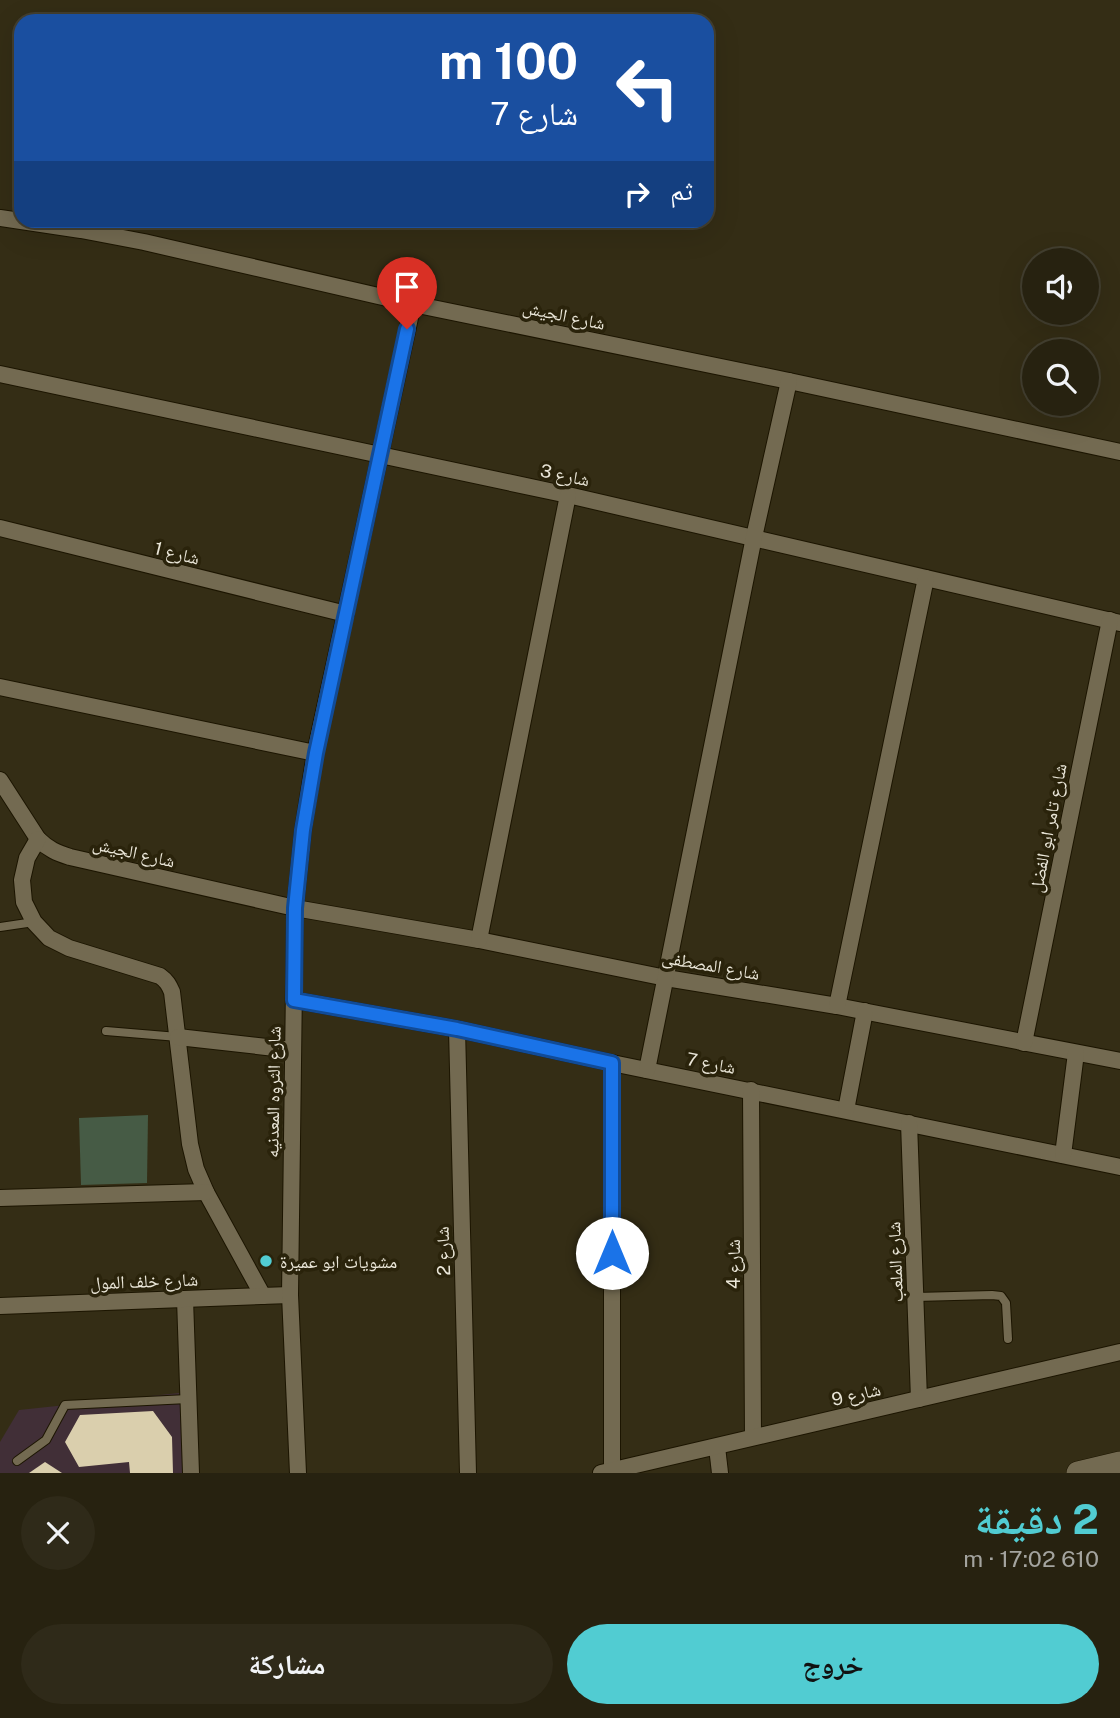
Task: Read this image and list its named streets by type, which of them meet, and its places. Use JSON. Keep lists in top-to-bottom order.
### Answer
{
  "streets": {
    "street": [
      "شارع الجيش",
      "شارع 3",
      "شارع 1",
      "شارع تامر ابو الفضل",
      "شارع المصطفى",
      "شارع 7",
      "شارع الثروه المعدنيه",
      "شارع 2",
      "شارع الملعب",
      "شارع 4",
      "شارع خلف المول",
      "شارع 9"
    ]
  },
  "crossings": [
    ["شارع الجيش", "شارع المصطفى"],
    ["شارع الجيش", "شارع الثروه المعدنيه"],
    ["شارع 3", "شارع تامر ابو الفضل"],
    ["شارع 3", "شارع الثروه المعدنيه"],
    ["شارع 1", "شارع الثروه المعدنيه"],
    ["شارع تامر ابو الفضل", "شارع المصطفى"],
    ["شارع المصطفى", "شارع الثروه المعدنيه"],
    ["شارع 7", "شارع الثروه المعدنيه"],
    ["شارع 7", "شارع 2"],
    ["شارع 7", "شارع الملعب"],
    ["شارع 7", "شارع 4"],
    ["شارع الثروه المعدنيه", "شارع خلف المول"],
    ["شارع الملعب", "شارع 9"],
    ["شارع 4", "شارع 9"]
  ],
  "places": ["مشويات ابو عميرة"],
  "page": {
    "turn": ["100 m", "شارع 7"],
    "then": "ثم",
    "heading": ["2 دقيقة", "610 m · 17:02"],
    "buttons": ["خروج", "مشاركة"]
  }
}
